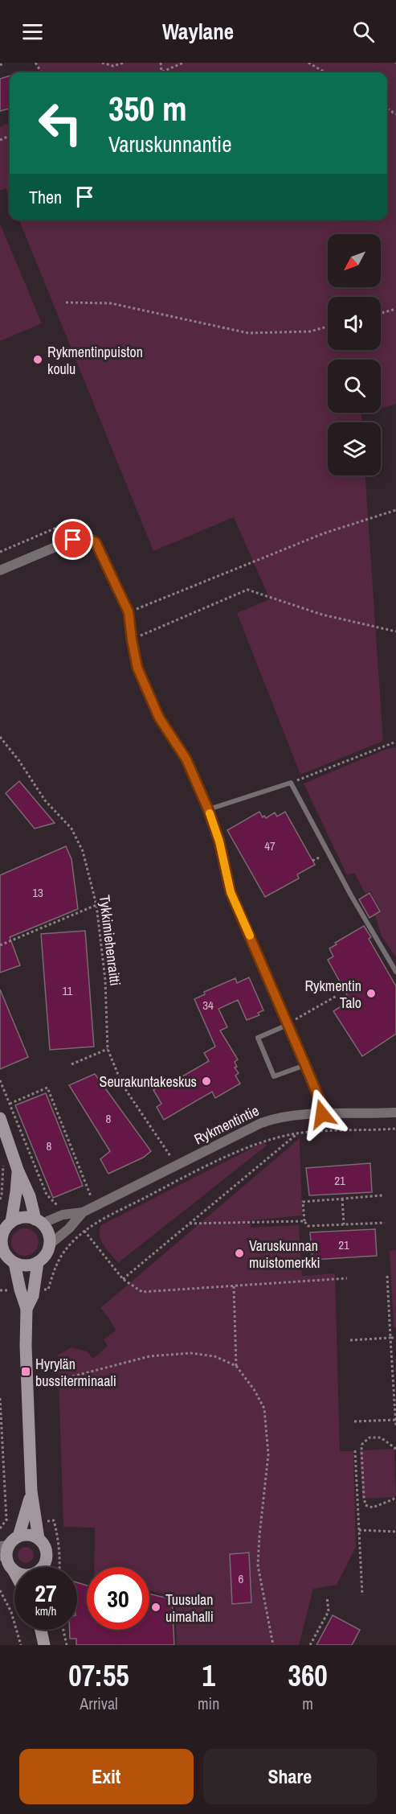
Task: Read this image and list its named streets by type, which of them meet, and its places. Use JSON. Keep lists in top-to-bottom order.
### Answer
{
  "streets": {
    "street": ["Rykmentintie"],
    "path": ["Tykkimiehenraitti"]
  },
  "places": {
    "other": [
      "Rykmentinpuiston koulu",
      "Rykmentin Talo",
      "Seurakuntakeskus",
      "Varuskunnan muistomerkki",
      "Tuusulan uimahalli"
    ],
    "transit": ["Hyrylän bussiterminaali"]
  },
  "house_numbers": [
    "47",
    "13",
    "11",
    "34",
    "8",
    "8",
    "21",
    "21",
    "6"
  ],
  "north": "bottom left",
  "page": {
    "header": "Waylane",
    "turn": ["350 m", "Varuskunnantie"],
    "then": "Then",
    "speed": "27 km/h",
    "limit": "30",
    "eta": [
      "07:55",
      "Arrival",
      "1",
      "min",
      "360",
      "m"
    ],
    "buttons": ["Exit", "Share"]
  }
}
